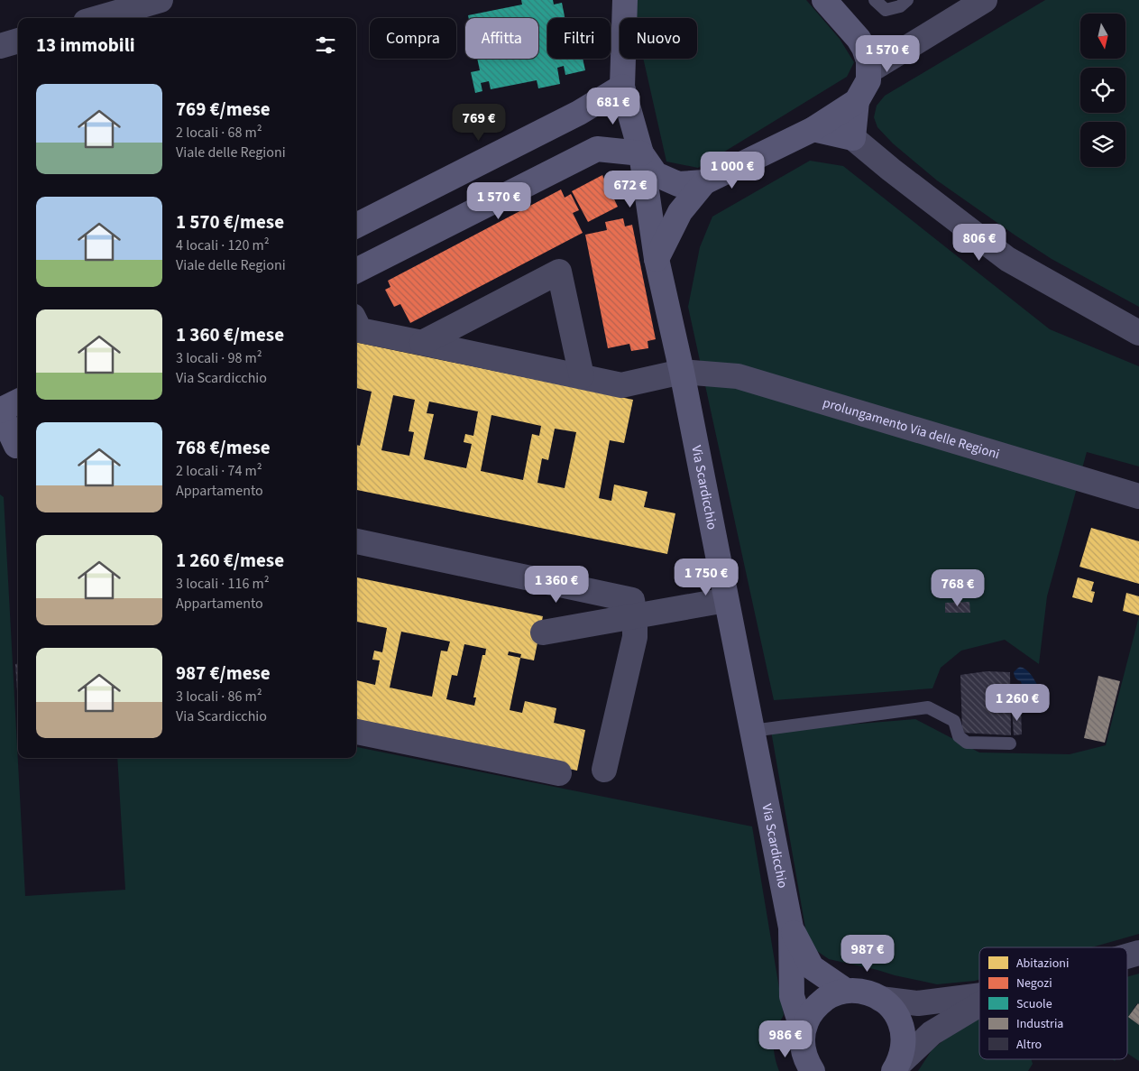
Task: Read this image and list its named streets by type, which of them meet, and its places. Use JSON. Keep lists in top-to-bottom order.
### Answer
{
  "streets": {
    "street": ["prolungamento Via delle Regioni", "Via Scardicchio"]
  },
  "crossings": [
    ["prolungamento Via delle Regioni", "Via Scardicchio"]
  ],
  "legend": [
    "Abitazioni",
    "Negozi",
    "Scuole",
    "Industria",
    "Altro"
  ],
  "north": "bottom",
  "page": {
    "chip": [
      "Compra",
      "Affitta",
      "Filtri",
      "Nuovo"
    ],
    "heading": "13 immobili",
    "price": [
      "1 570 €",
      "681 €",
      "769 €",
      "1 000 €",
      "672 €",
      "1 570 €",
      "806 €",
      "1 750 €",
      "1 360 €",
      "768 €",
      "1 260 €",
      "987 €",
      "986 €"
    ],
    "list": [
      {
        "name": "769 €/mese",
        "note": "2 locali · 68 m² · Viale delle Regioni"
      },
      {
        "name": "1 570 €/mese",
        "note": "4 locali · 120 m² · Viale delle Regioni"
      },
      {
        "name": "1 360 €/mese",
        "note": "3 locali · 98 m² · Via Scardicchio"
      },
      {
        "name": "768 €/mese",
        "note": "2 locali · 74 m² · Appartamento"
      },
      {
        "name": "1 260 €/mese",
        "note": "3 locali · 116 m² · Appartamento"
      },
      {
        "name": "987 €/mese",
        "note": "3 locali · 86 m² · Via Scardicchio"
      }
    ]
  }
}
